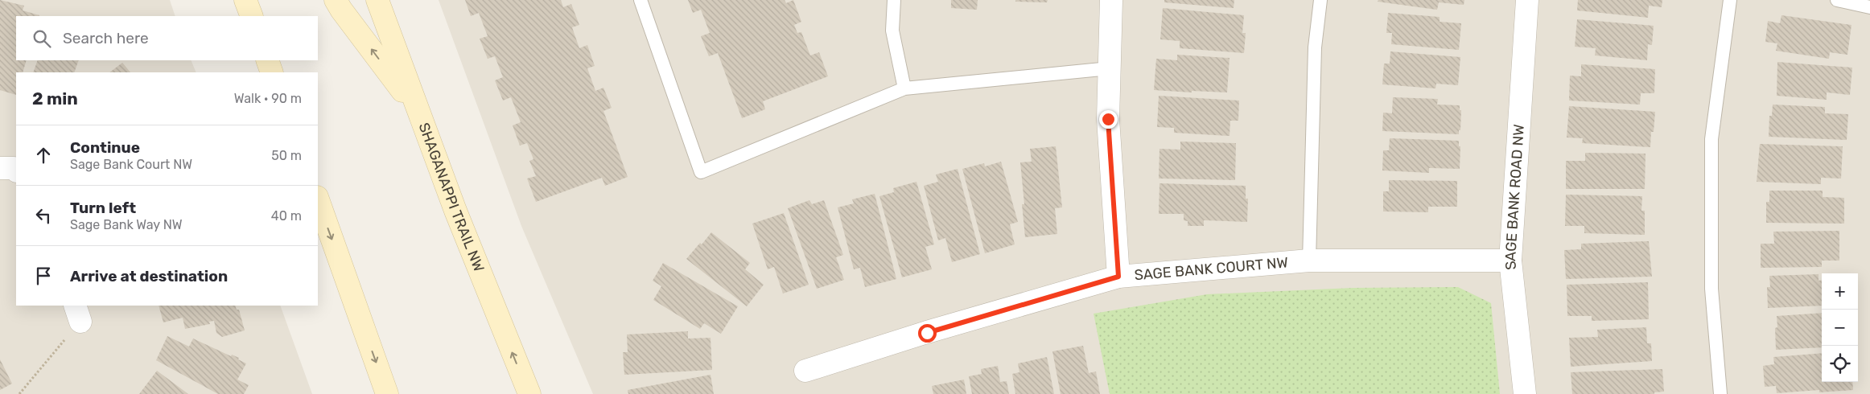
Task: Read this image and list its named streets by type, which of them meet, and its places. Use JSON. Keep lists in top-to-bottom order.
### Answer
{
  "streets": {
    "main road": ["SHAGANAPPI TRAIL NW"],
    "street": ["SAGE BANK ROAD NW", "SAGE BANK COURT NW"]
  },
  "crossings": [
    ["SAGE BANK ROAD NW", "SAGE BANK COURT NW"]
  ],
  "page": {
    "search": "Search here",
    "heading": ["2 min", "Walk · 90 m"],
    "list": [
      ["Continue", "Sage Bank Court NW", "50 m"],
      ["Turn left", "Sage Bank Way NW", "40 m"],
      "Arrive at destination"
    ],
    "map_buttons": ["+", "−"]
  }
}
